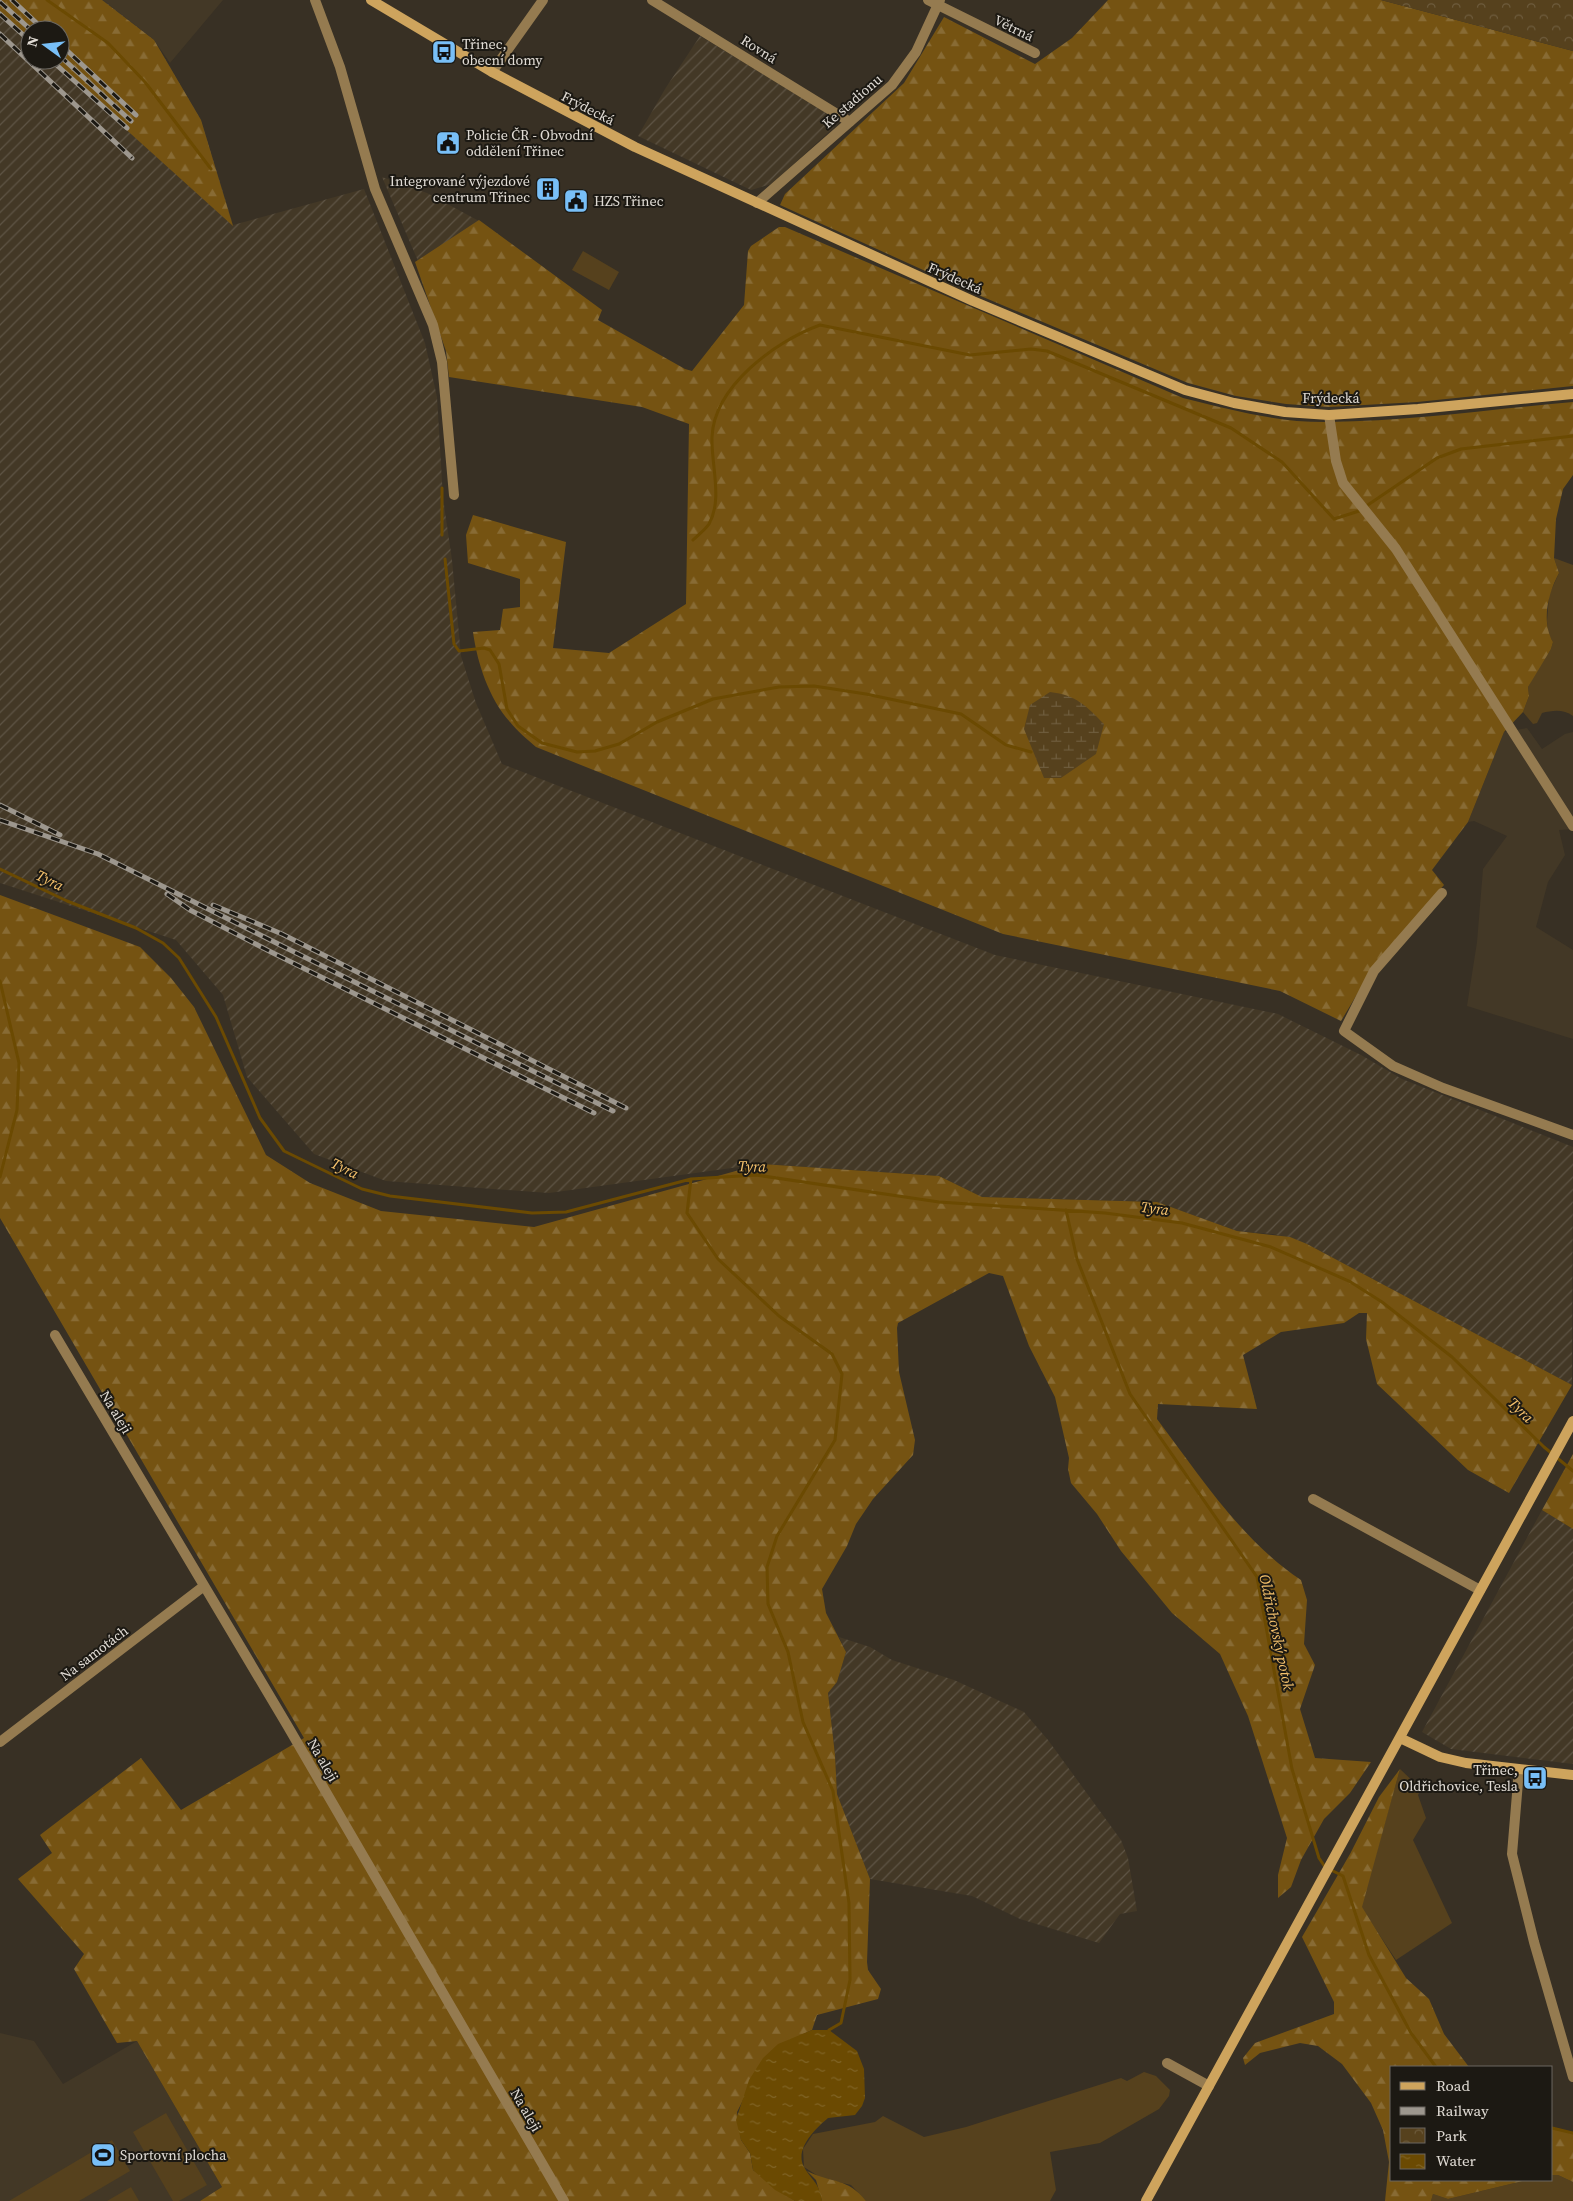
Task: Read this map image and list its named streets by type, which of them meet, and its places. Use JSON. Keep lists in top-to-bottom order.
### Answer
{
  "streets": {
    "main road": ["Frýdecká"],
    "street": [
      "Větrná",
      "Rovná",
      "Ke stadionu",
      "Na aleji",
      "Na samotách"
    ]
  },
  "crossings": [
    ["Větrná", "Ke stadionu"],
    ["Rovná", "Ke stadionu"],
    ["Ke stadionu", "Frýdecká"],
    ["Na aleji", "Na samotách"]
  ],
  "water": ["Tyra", "Oldřichovský potok"],
  "places": {
    "bus stop": ["Třinec, obecní domy", "Třinec, Oldřichovice, Tesla"],
    "public building": ["Policie ČR - Obvodní oddělení Třinec", "HZS Třinec"],
    "building": ["Integrované výjezdové centrum Třinec"],
    "sports": ["Sportovní plocha"]
  },
  "legend": [
    "Road",
    "Railway",
    "Park",
    "Water"
  ],
  "north": "left"
}
